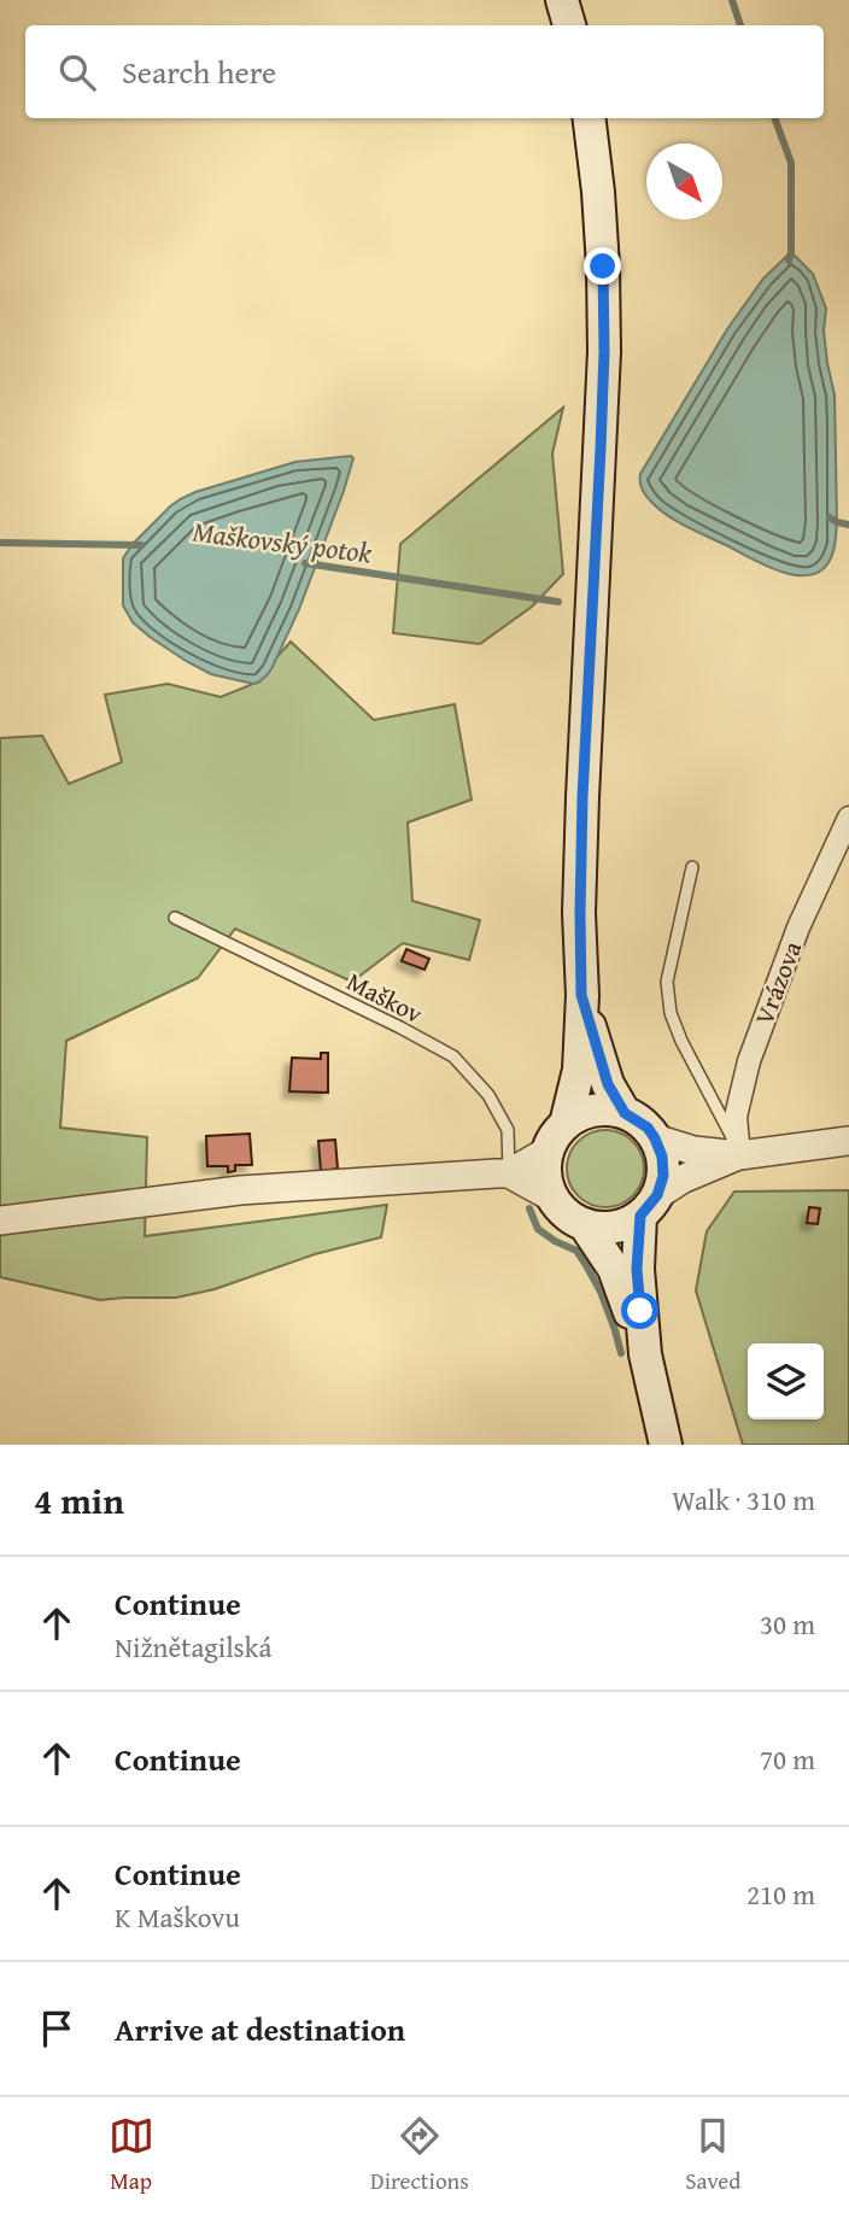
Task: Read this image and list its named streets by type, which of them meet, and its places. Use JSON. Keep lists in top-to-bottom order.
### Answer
{
  "streets": {
    "street": ["Vrázova"],
    "lane": ["Maškov"]
  },
  "water": ["Maškovský potok"],
  "north": "bottom right",
  "page": {
    "search": "Search here",
    "heading": ["4 min", "Walk · 310 m"],
    "list": [
      ["Continue", "Nižnětagilská", "30 m"],
      ["Continue", "70 m"],
      ["Continue", "K Maškovu", "210 m"],
      "Arrive at destination"
    ],
    "nav": ["Map", "Directions", "Saved"]
  }
}
